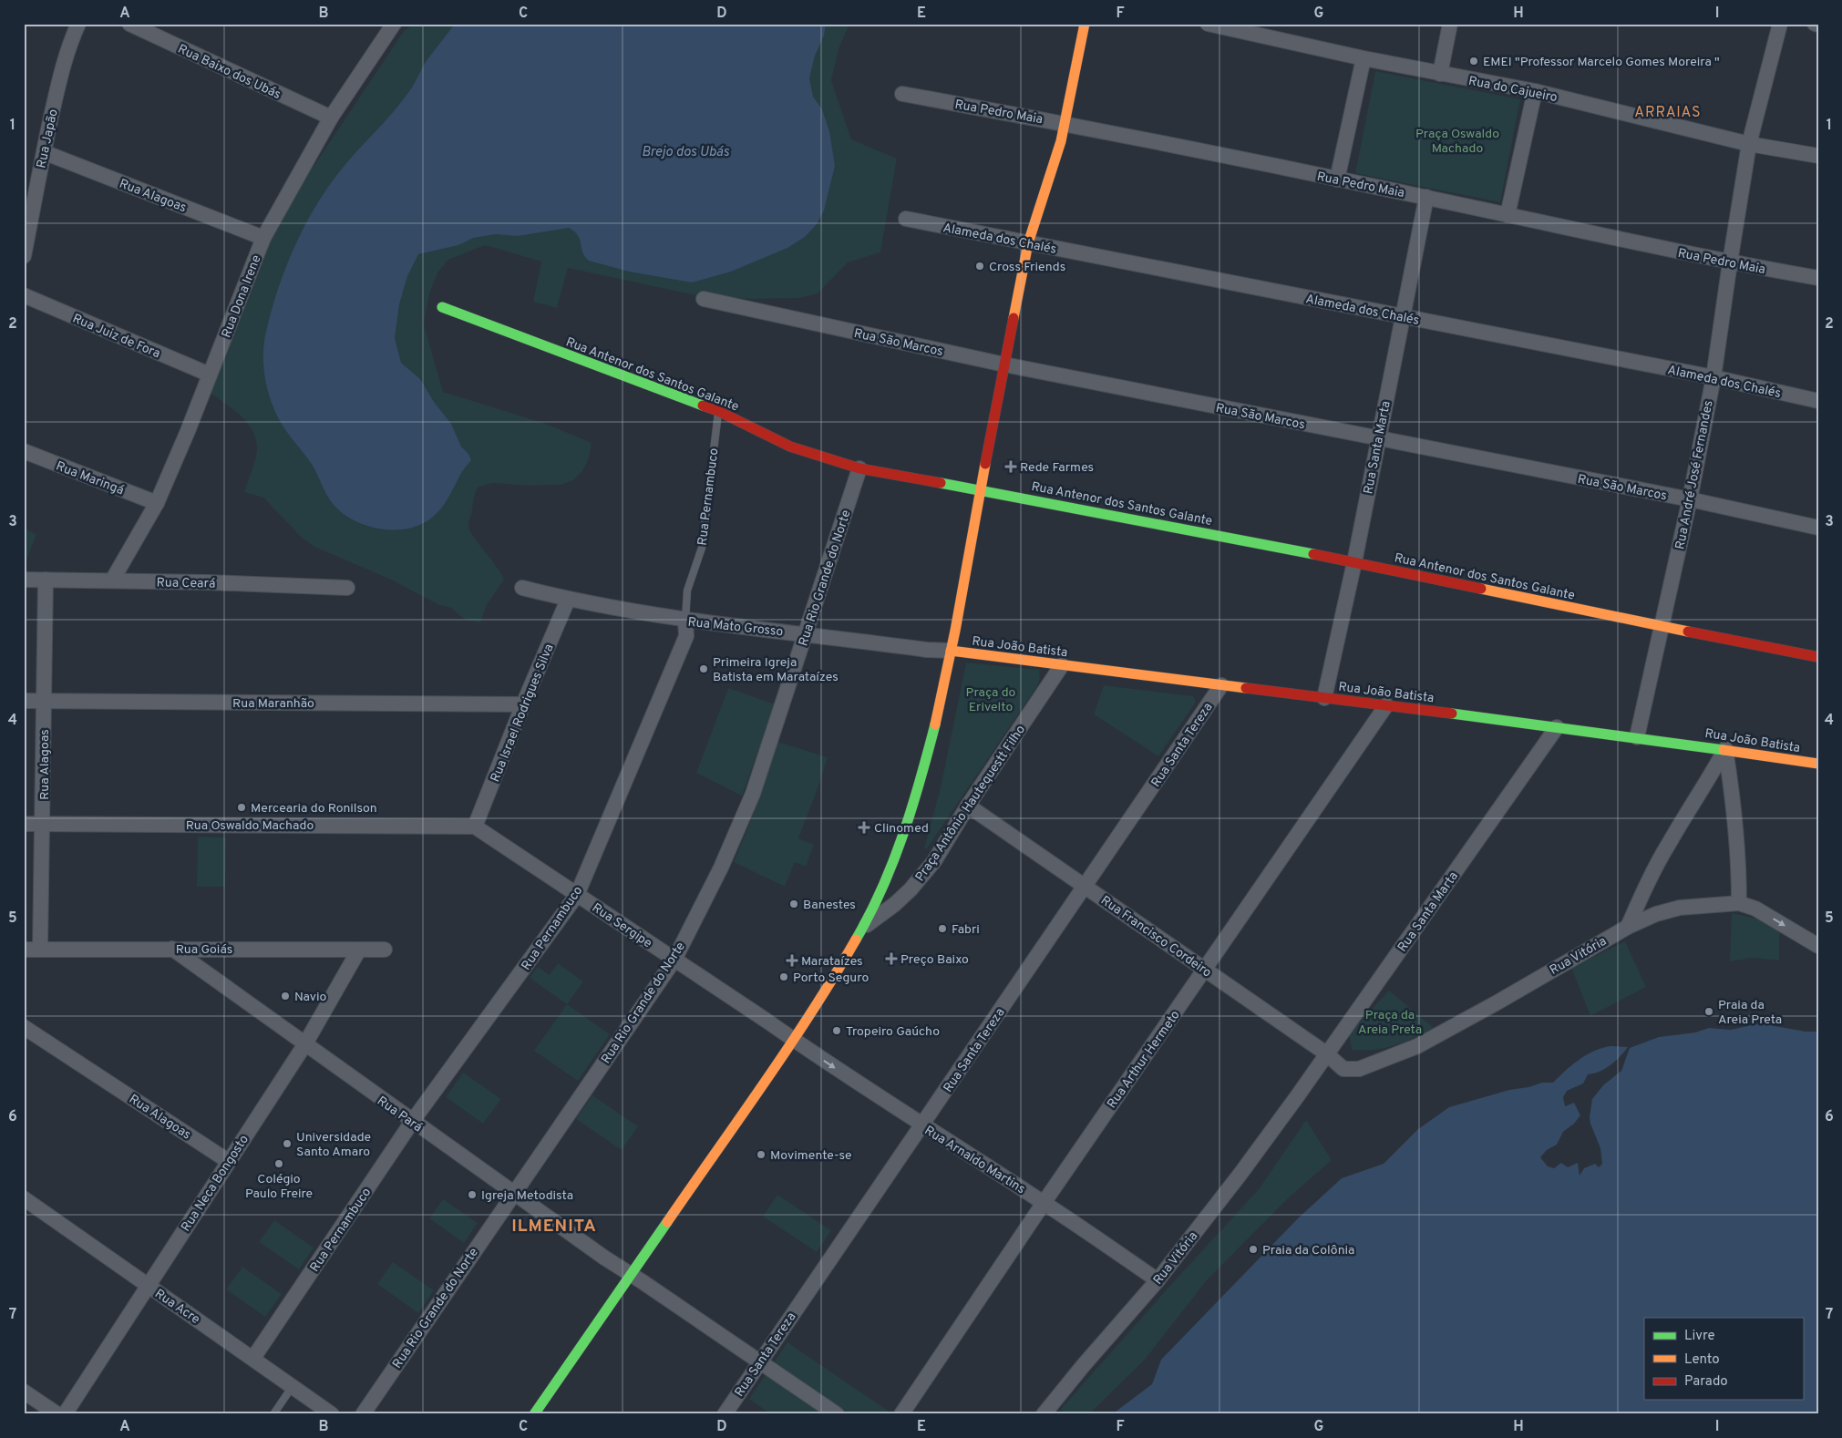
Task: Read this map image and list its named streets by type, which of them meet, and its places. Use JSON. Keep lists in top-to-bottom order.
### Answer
{
  "streets": {
    "street": [
      "Rua Baixo dos Ubás",
      "Rua do Cajueiro",
      "Rua Pedro Maia",
      "Rua Japão",
      "Rua Alagoas",
      "Alameda dos Chalés",
      "Rua Dona Irene",
      "Rua Juiz de Fora",
      "Rua São Marcos",
      "Rua Antenor dos Santos Galante",
      "Rua Santa Marta",
      "Rua André José Fernandes",
      "Rua Maringá",
      "Rua Pernambuco",
      "Rua Rio Grande do Norte",
      "Rua Ceará",
      "Rua Mato Grosso",
      "Rua João Batista",
      "Rua Maranhão",
      "Rua Israel Rodrigues Silva",
      "Rua Santa Tereza",
      "Praça Antônio Hautequestt Filho",
      "Rua Oswaldo Machado",
      "Rua Sergipe",
      "Rua Francisco Cordeiro",
      "Rua Goiás",
      "Rua Vitória",
      "Rua Arthur Hermeto",
      "Rua Pará",
      "Rua Arnaldo Martins",
      "Rua Neca Bongosto",
      "Rua Acre"
    ]
  },
  "crossings": [
    ["Rua Baixo dos Ubás", "Rua Dona Irene"],
    ["Rua do Cajueiro", "Rua André José Fernandes"],
    ["Rua Pedro Maia", "Rua Santa Marta"],
    ["Rua Pedro Maia", "Rua André José Fernandes"],
    ["Rua Japão", "Rua Alagoas"],
    ["Rua Alagoas", "Rua Dona Irene"],
    ["Rua Alagoas", "Rua Ceará"],
    ["Rua Alagoas", "Rua Maranhão"],
    ["Rua Alagoas", "Rua Oswaldo Machado"],
    ["Rua Alagoas", "Rua Goiás"],
    ["Rua Alagoas", "Rua Neca Bongosto"],
    ["Alameda dos Chalés", "Rua Santa Marta"],
    ["Alameda dos Chalés", "Rua André José Fernandes"],
    ["Rua Dona Irene", "Rua Juiz de Fora"],
    ["Rua Dona Irene", "Rua Maringá"],
    ["Rua Dona Irene", "Rua Ceará"],
    ["Rua São Marcos", "Rua Santa Marta"],
    ["Rua São Marcos", "Rua André José Fernandes"],
    ["Rua Antenor dos Santos Galante", "Rua Santa Marta"],
    ["Rua Antenor dos Santos Galante", "Rua André José Fernandes"],
    ["Rua Antenor dos Santos Galante", "Rua Pernambuco"],
    ["Rua Antenor dos Santos Galante", "Rua Rio Grande do Norte"],
    ["Rua Santa Marta", "Rua João Batista"],
    ["Rua Santa Marta", "Rua Francisco Cordeiro"],
    ["Rua Santa Marta", "Rua Vitória"],
    ["Rua André José Fernandes", "Rua João Batista"],
    ["Rua Pernambuco", "Rua Mato Grosso"],
    ["Rua Pernambuco", "Rua Sergipe"],
    ["Rua Pernambuco", "Rua Pará"],
    ["Rua Pernambuco", "Rua Acre"],
    ["Rua Rio Grande do Norte", "Rua Mato Grosso"],
    ["Rua Rio Grande do Norte", "Rua Sergipe"],
    ["Rua Rio Grande do Norte", "Rua Pará"],
    ["Rua Mato Grosso", "Rua João Batista"],
    ["Rua Mato Grosso", "Rua Israel Rodrigues Silva"],
    ["Rua João Batista", "Rua Santa Tereza"],
    ["Rua João Batista", "Praça Antônio Hautequestt Filho"],
    ["Rua João Batista", "Rua Arthur Hermeto"],
    ["Rua Maranhão", "Rua Israel Rodrigues Silva"],
    ["Rua Israel Rodrigues Silva", "Rua Oswaldo Machado"],
    ["Rua Israel Rodrigues Silva", "Rua Sergipe"],
    ["Rua Santa Tereza", "Rua Francisco Cordeiro"],
    ["Rua Santa Tereza", "Rua Pará"],
    ["Rua Santa Tereza", "Rua Arnaldo Martins"],
    ["Praça Antônio Hautequestt Filho", "Rua Francisco Cordeiro"],
    ["Rua Oswaldo Machado", "Rua Sergipe"],
    ["Rua Sergipe", "Rua Arnaldo Martins"],
    ["Rua Francisco Cordeiro", "Rua Vitória"],
    ["Rua Francisco Cordeiro", "Rua Arthur Hermeto"],
    ["Rua Goiás", "Rua Pará"],
    ["Rua Goiás", "Rua Neca Bongosto"],
    ["Rua Vitória", "Rua Arnaldo Martins"],
    ["Rua Arthur Hermeto", "Rua Arnaldo Martins"],
    ["Rua Pará", "Rua Neca Bongosto"],
    ["Rua Neca Bongosto", "Rua Acre"]
  ],
  "one_way": ["Rua Arnaldo Martins"],
  "districts": ["ARRAIAS", "ILMENITA"],
  "water": ["Brejo dos Ubás"],
  "parks": ["Praça Oswaldo Machado", "Praça do Erivelto", "Praça da Areia Preta"],
  "places": {
    "other": [
      "EMEI \"Professor Marcelo Gomes Moreira \"",
      "Cross Friends",
      "Primeira Igreja Batista em Marataízes",
      "Mercearia do Ronilson",
      "Banestes",
      "Fabri",
      "Porto Seguro",
      "Navio",
      "Praia da Areia Preta",
      "Tropeiro Gaúcho",
      "Universidade Santo Amaro",
      "Movimente-se",
      "Colégio Paulo Freire",
      "Igreja Metodista",
      "Praia da Colônia"
    ],
    "health": [
      "Rede Farmes",
      "Clinomed",
      "Preço Baixo",
      "Marataízes"
    ]
  },
  "legend": ["Livre", "Lento", "Parado"],
  "grid": {
    "columns": [
      "A",
      "B",
      "C",
      "D",
      "E",
      "F",
      "G",
      "H",
      "I"
    ],
    "rows": [
      "1",
      "2",
      "3",
      "4",
      "5",
      "6",
      "7"
    ]
  }
}
